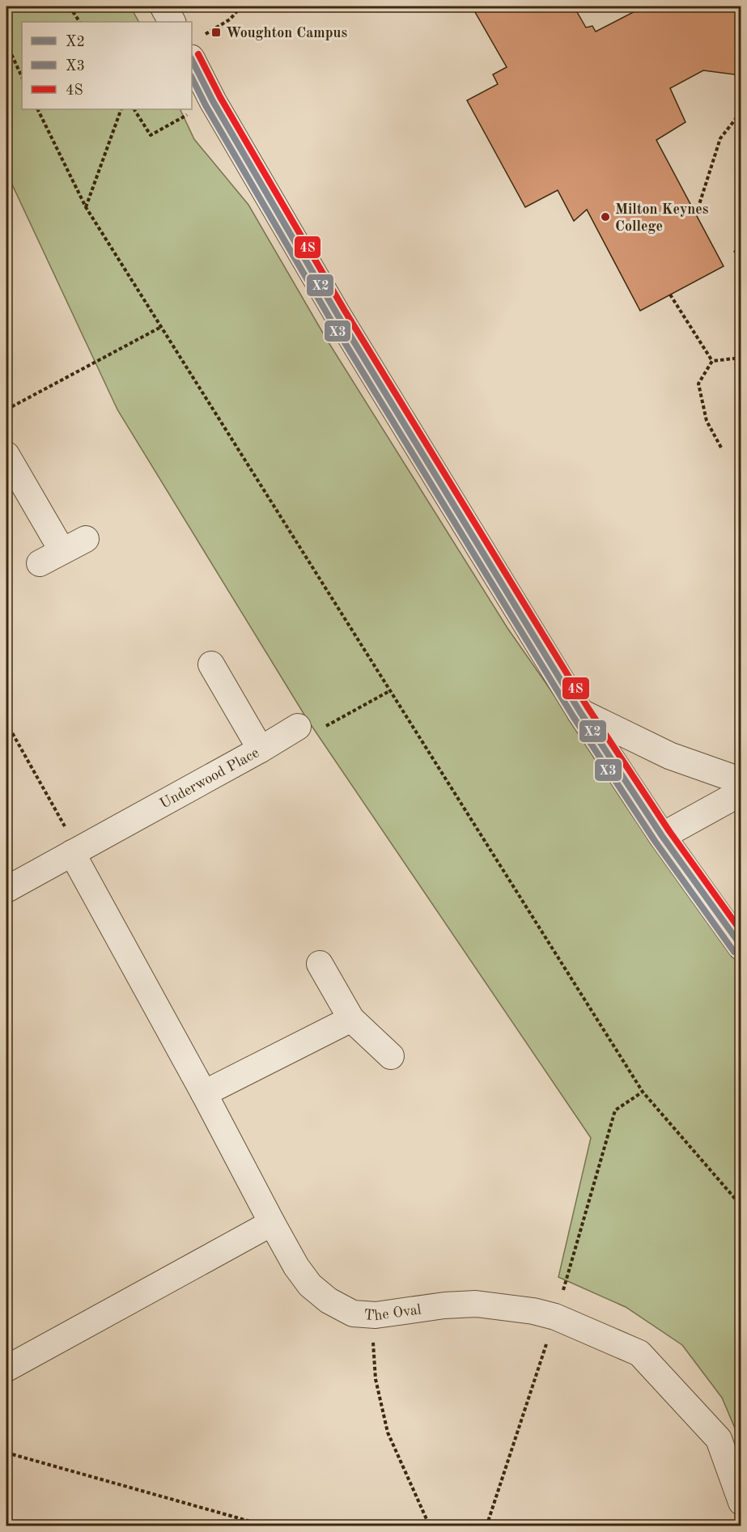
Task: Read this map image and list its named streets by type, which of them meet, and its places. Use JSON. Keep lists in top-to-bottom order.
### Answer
{
  "streets": {
    "street": ["Underwood Place", "The Oval"]
  },
  "places": {
    "transit": ["Woughton Campus"],
    "other": ["Milton Keynes College"]
  },
  "lines": ["transit line 4S", "transit line X2", "transit line X3"],
  "legend": ["X2", "X3", "4S"]
}
